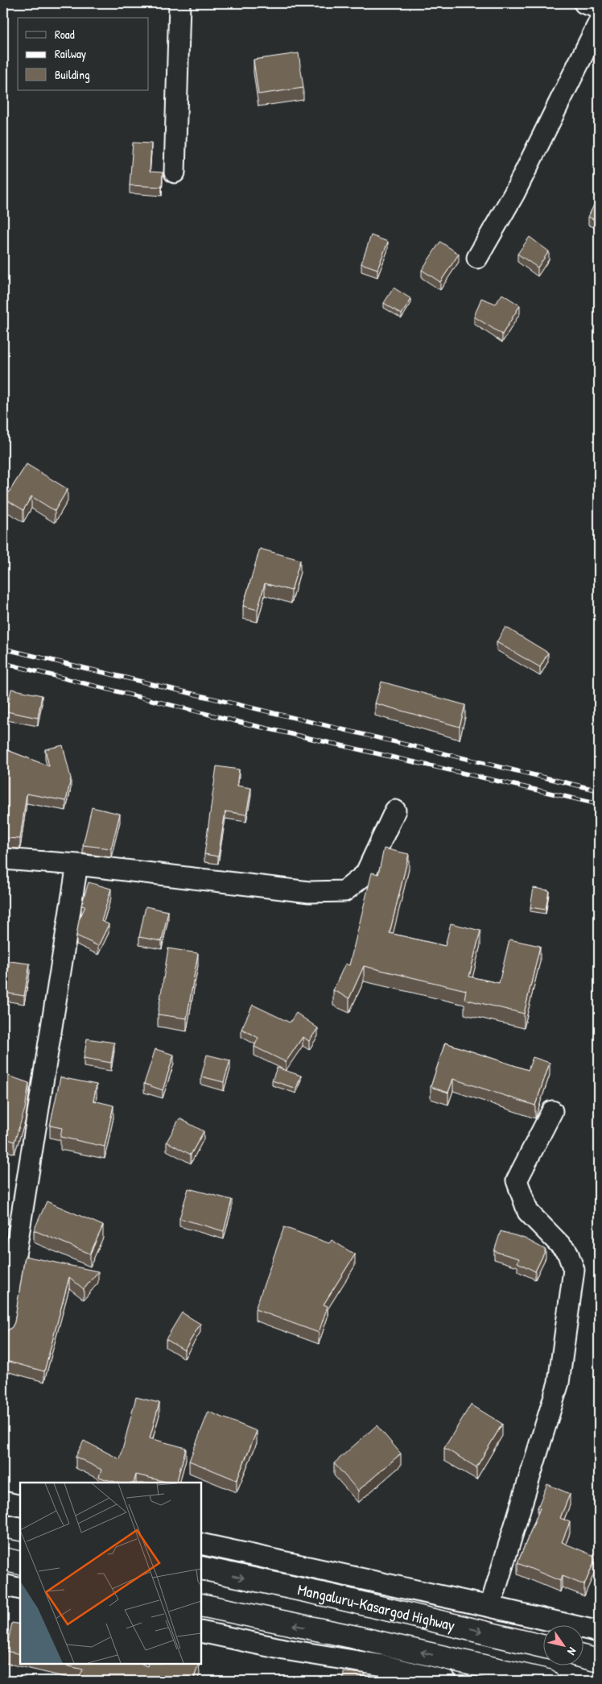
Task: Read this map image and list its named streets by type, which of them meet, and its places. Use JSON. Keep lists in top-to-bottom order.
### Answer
{
  "streets": {
    "highway": ["Mangaluru-Kasargod Highway"]
  },
  "legend": ["Road", "Railway", "Building"],
  "north": "bottom right"
}
